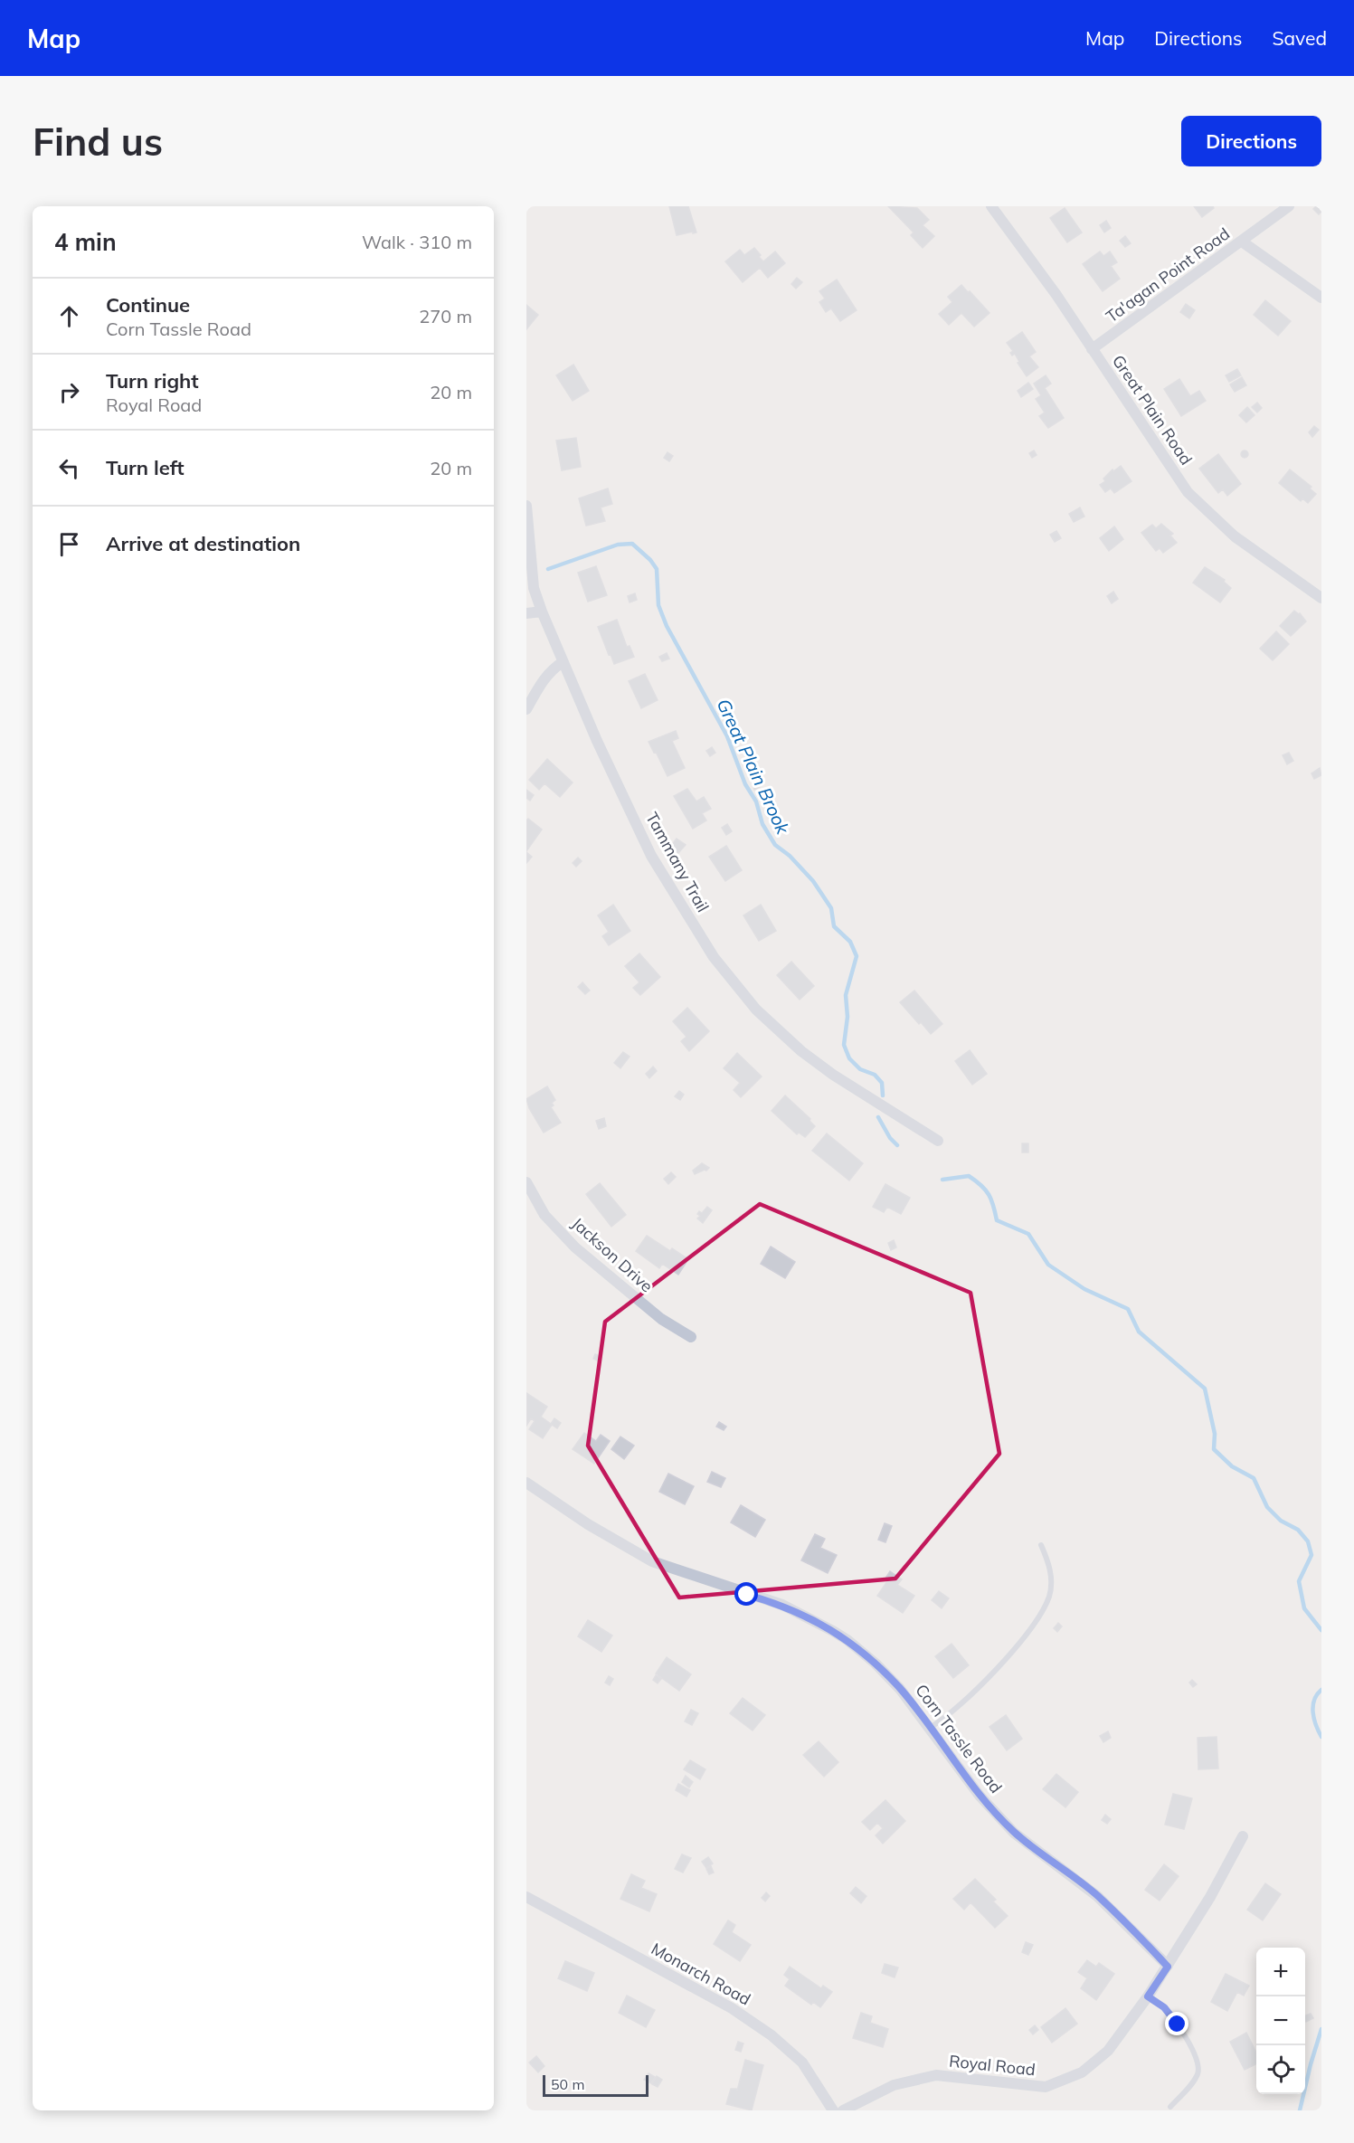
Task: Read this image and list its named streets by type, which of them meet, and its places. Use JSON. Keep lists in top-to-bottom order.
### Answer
{
  "streets": {
    "street": [
      "Ta'agan Point Road",
      "Great Plain Road",
      "Tammany Trail",
      "Jackson Drive",
      "Corn Tassle Road",
      "Monarch Road",
      "Royal Road"
    ]
  },
  "crossings": [
    ["Ta'agan Point Road", "Great Plain Road"],
    ["Corn Tassle Road", "Royal Road"]
  ],
  "water": ["Great Plain Brook"],
  "scale_bar": "50 m",
  "page": {
    "header": "Map",
    "nav": ["Map", "Directions", "Saved"],
    "buttons": "Directions",
    "title": "Find us",
    "heading": ["4 min", "Walk · 310 m"],
    "list": [
      ["Continue", "Corn Tassle Road", "270 m"],
      ["Turn right", "Royal Road", "20 m"],
      ["Turn left", "20 m"],
      "Arrive at destination"
    ],
    "map_buttons": ["+", "−"],
    "scale": "50 m"
  }
}
